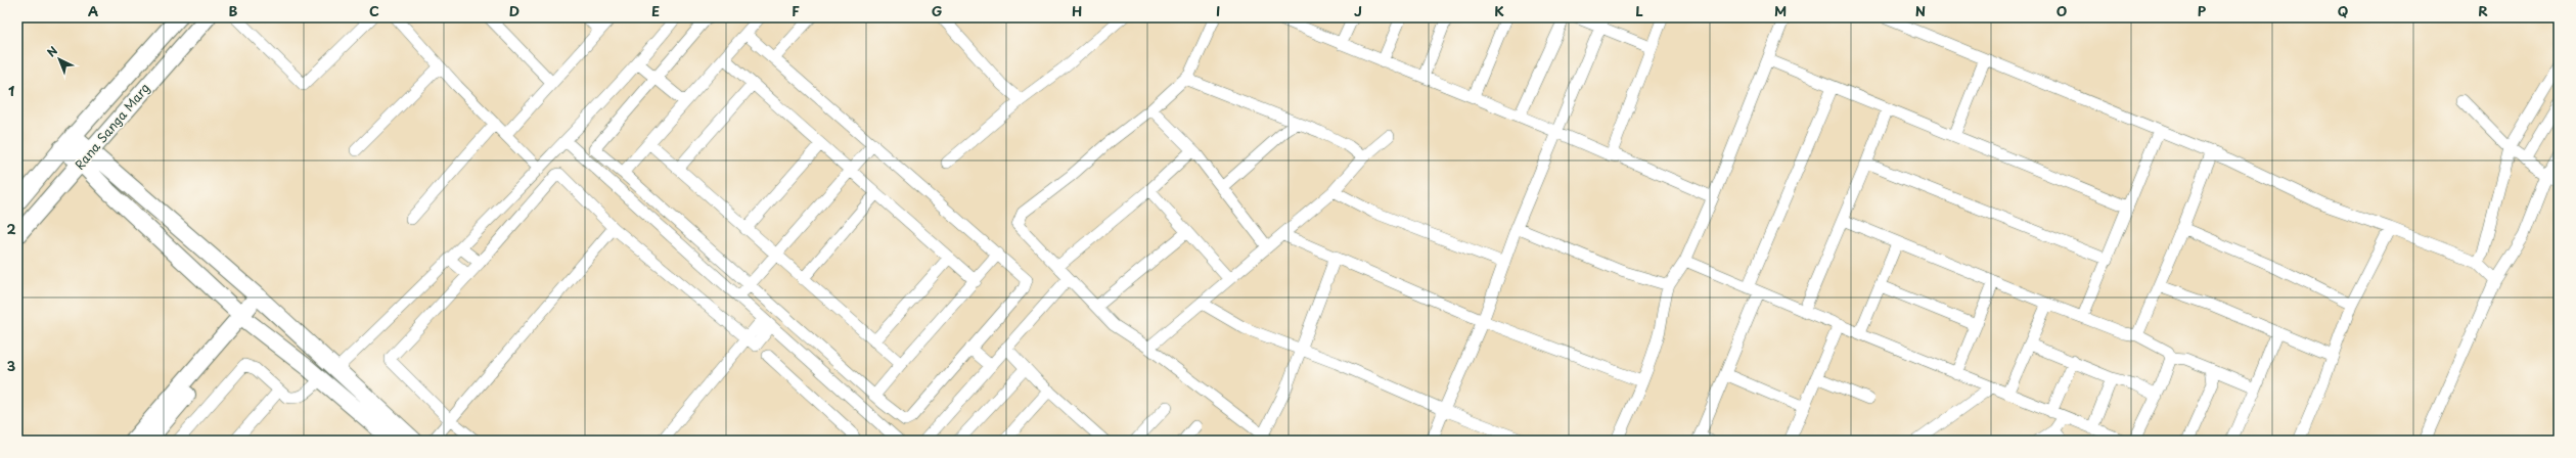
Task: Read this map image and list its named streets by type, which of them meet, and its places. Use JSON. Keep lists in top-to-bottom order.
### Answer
{
  "streets": {
    "street": ["Rana Sanga Marg"]
  },
  "north": "top left",
  "grid": {
    "columns": [
      "A",
      "B",
      "C",
      "D",
      "E",
      "F",
      "G",
      "H",
      "I",
      "J",
      "K",
      "L",
      "M",
      "N",
      "O",
      "P",
      "Q",
      "R"
    ],
    "rows": ["1", "2", "3"]
  }
}
